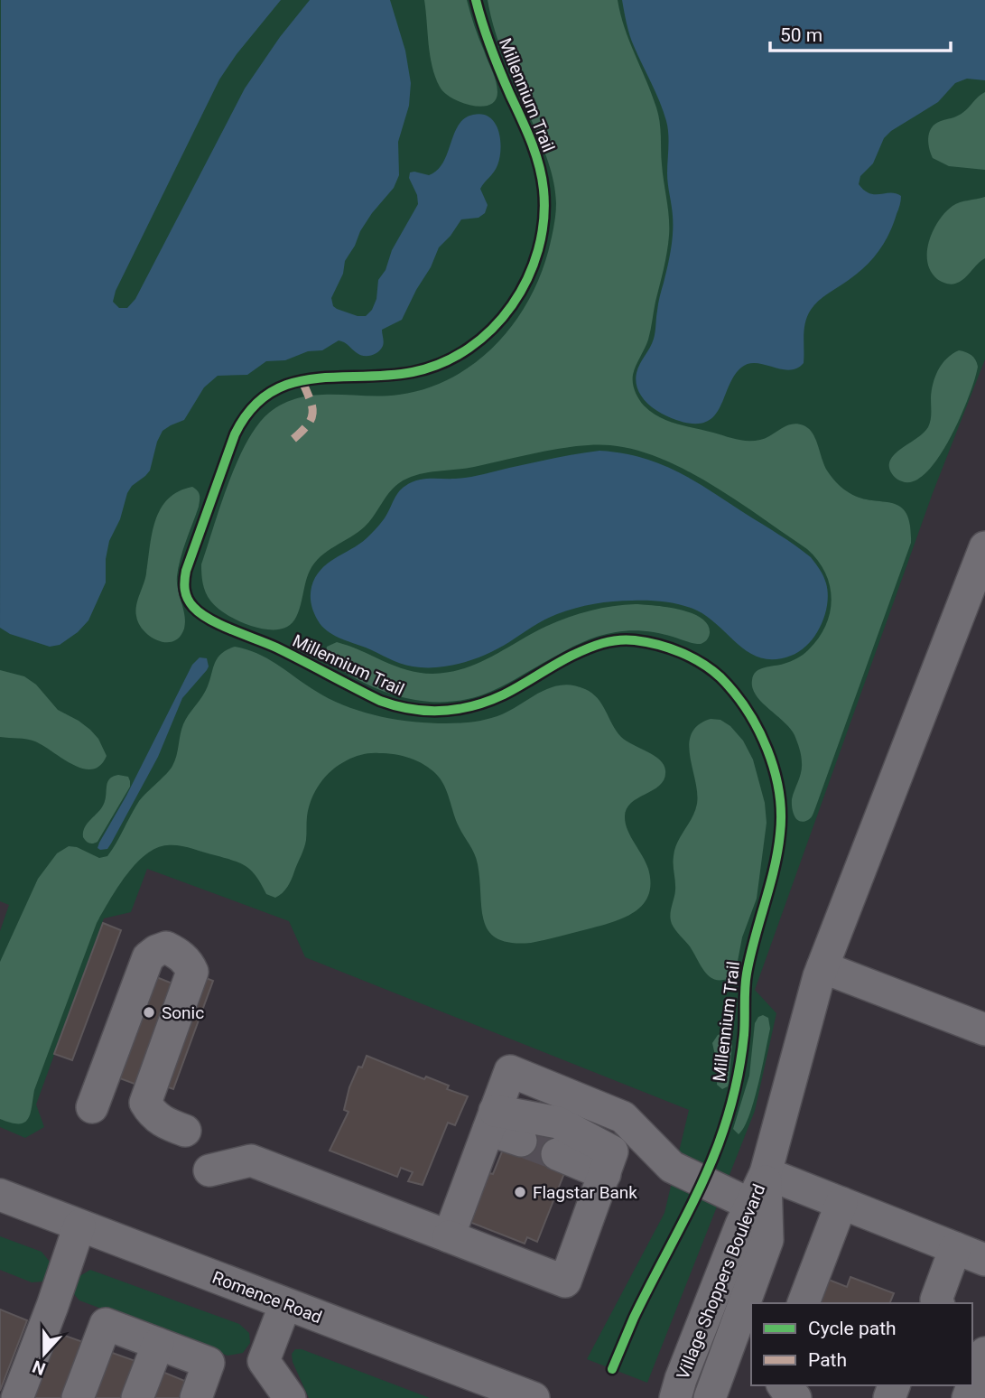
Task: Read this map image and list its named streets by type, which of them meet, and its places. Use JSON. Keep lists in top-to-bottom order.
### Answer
{
  "streets": {
    "street": ["Village Shoppers Boulevard", "Romence Road"],
    "cycle path": ["Millennium Trail"]
  },
  "places": ["Sonic", "Flagstar Bank"],
  "legend": ["Cycle path", "Path"],
  "scale_bar": "50 m",
  "north": "bottom"
}
